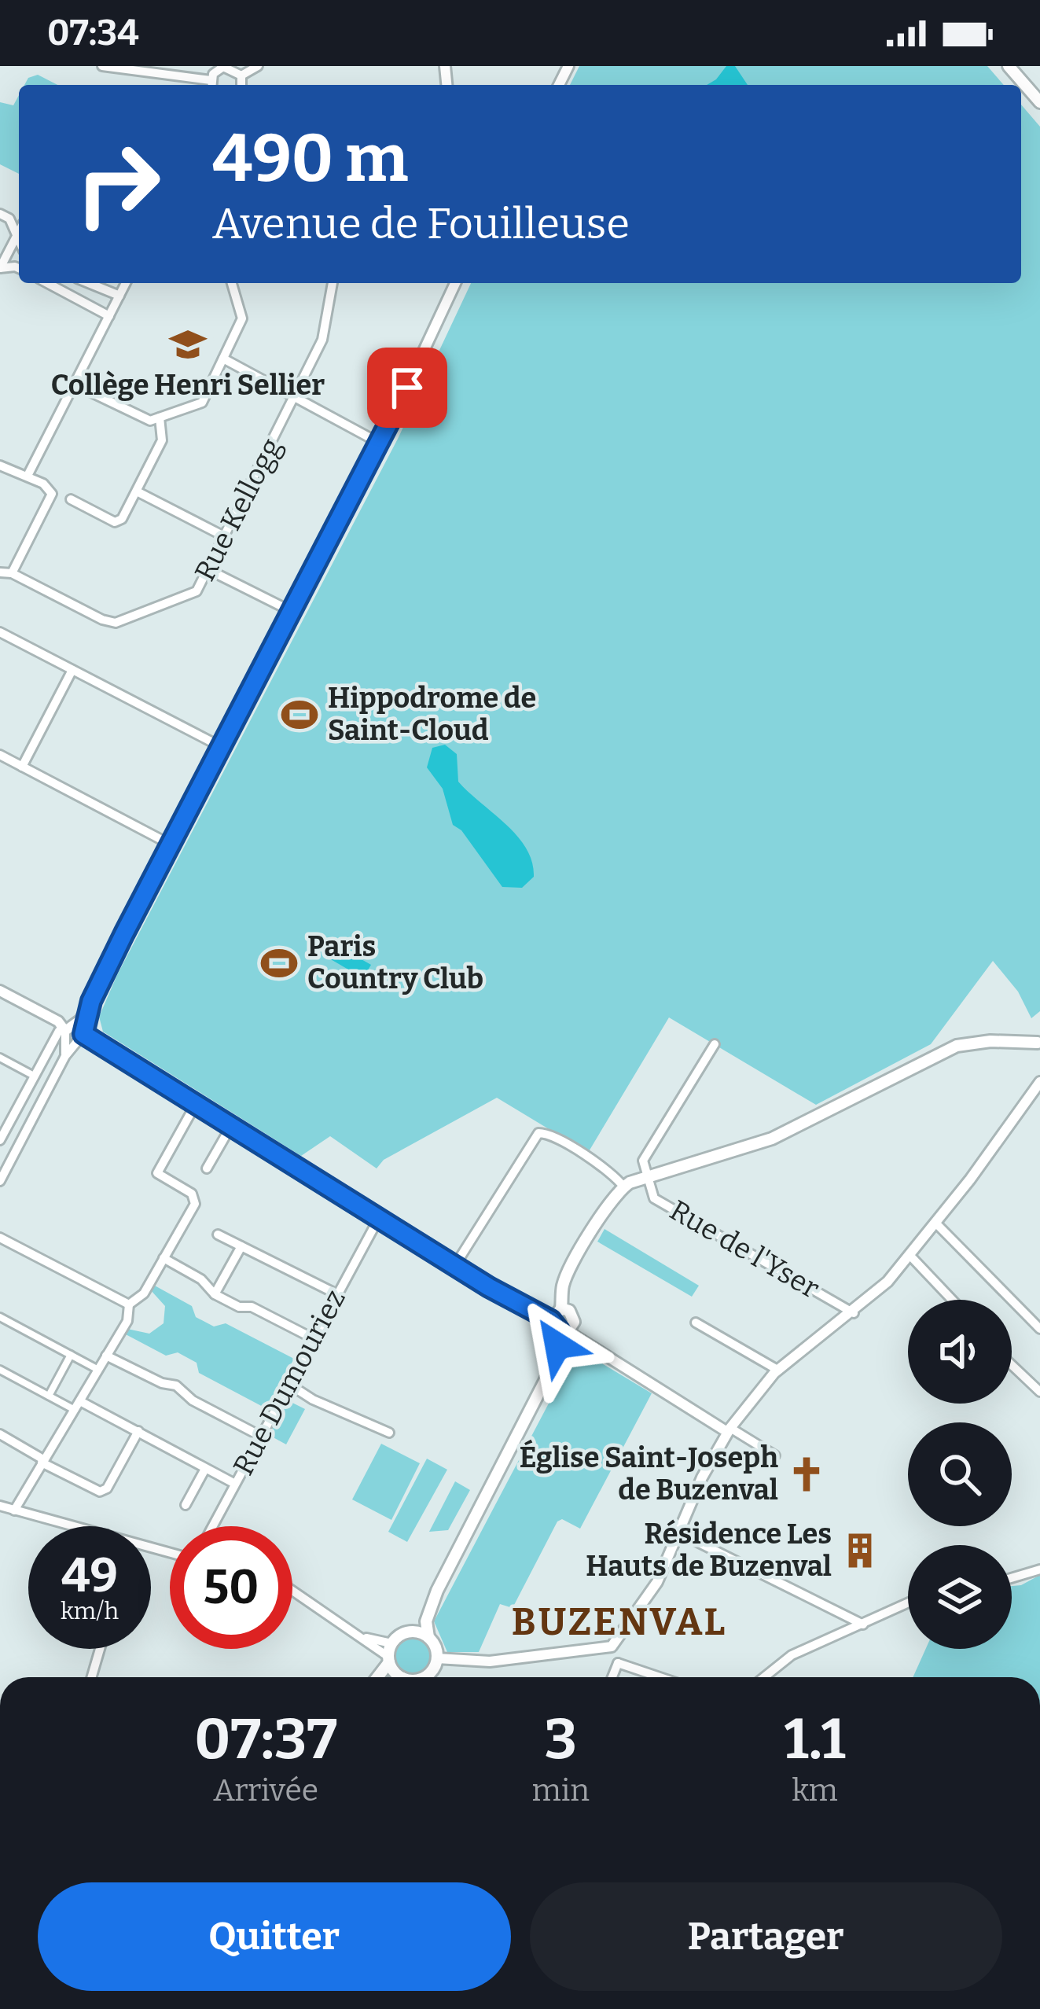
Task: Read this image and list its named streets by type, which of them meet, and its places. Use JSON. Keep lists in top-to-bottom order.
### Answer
{
  "streets": {
    "street": ["Rue Kellogg", "Rue de l'Yser", "Rue Dumouriez"]
  },
  "districts": ["BUZENVAL"],
  "places": {
    "school or university": ["Collège Henri Sellier"],
    "sports": ["Hippodrome de Saint-Cloud", "Paris Country Club"],
    "church": ["Église Saint-Joseph de Buzenval"],
    "building": ["Résidence Les Hauts de Buzenval"]
  },
  "page": {
    "status": "07:34",
    "turn": ["490 m", "Avenue de Fouilleuse"],
    "speed": "49 km/h",
    "limit": "50",
    "eta": [
      "07:37",
      "Arrivée",
      "3",
      "min",
      "1.1",
      "km"
    ],
    "buttons": ["Quitter", "Partager"]
  }
}
